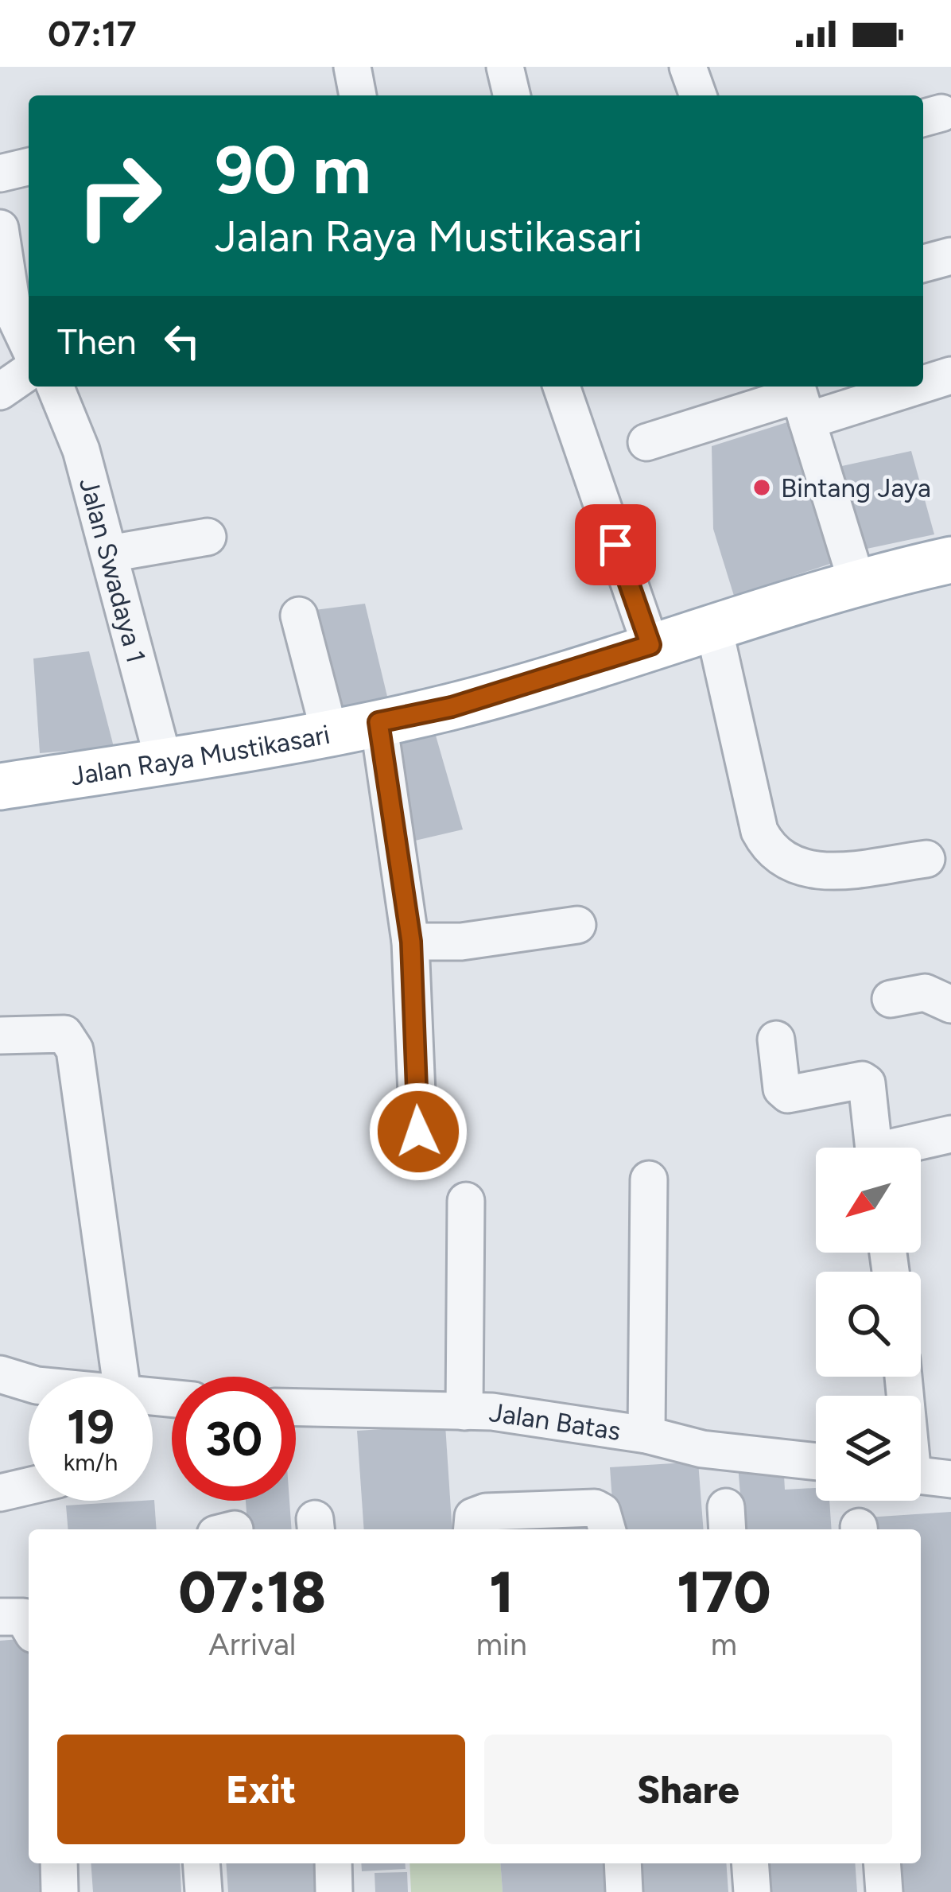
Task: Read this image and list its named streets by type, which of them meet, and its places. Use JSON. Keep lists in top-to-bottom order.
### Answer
{
  "streets": {
    "main road": ["Jalan Raya Mustikasari"],
    "street": ["Jalan Swadaya 1", "Jalan Batas"]
  },
  "crossings": [
    ["Jalan Swadaya 1", "Jalan Raya Mustikasari"]
  ],
  "places": ["Bintang Jaya"],
  "north": "bottom left",
  "page": {
    "status": "07:17",
    "turn": ["90 m", "Jalan Raya Mustikasari"],
    "then": "Then",
    "speed": "19 km/h",
    "limit": "30",
    "eta": [
      "07:18",
      "Arrival",
      "1",
      "min",
      "170",
      "m"
    ],
    "buttons": ["Exit", "Share"]
  }
}
